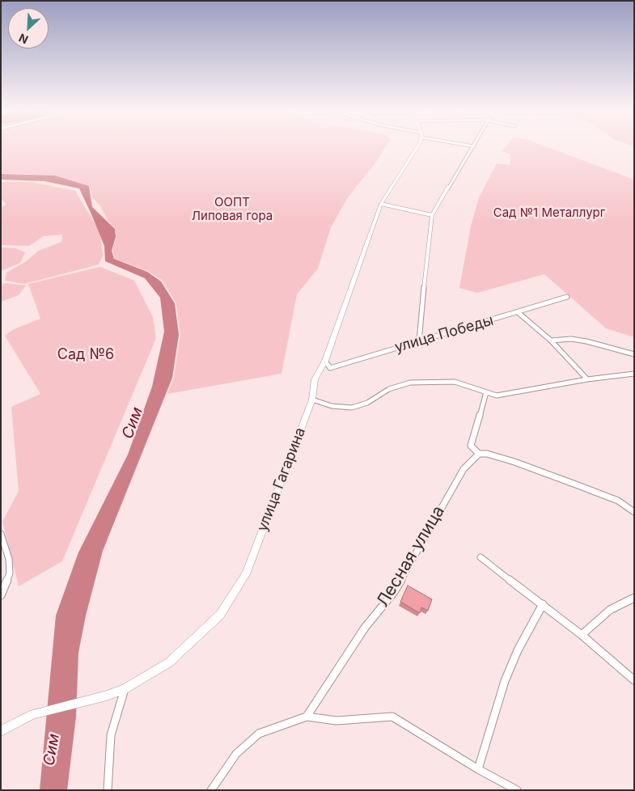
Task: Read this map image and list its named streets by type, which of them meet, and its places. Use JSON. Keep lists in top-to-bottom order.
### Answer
{
  "streets": {
    "street": ["улица Победы", "улица Гагарина", "Лесная улица"]
  },
  "crossings": [
    ["улица Победы", "улица Гагарина"]
  ],
  "water": ["Сим"],
  "parks": ["ООПТ Липовая гора", "Сад №1 Металлург", "Сад №6"],
  "north": "bottom left"
}
